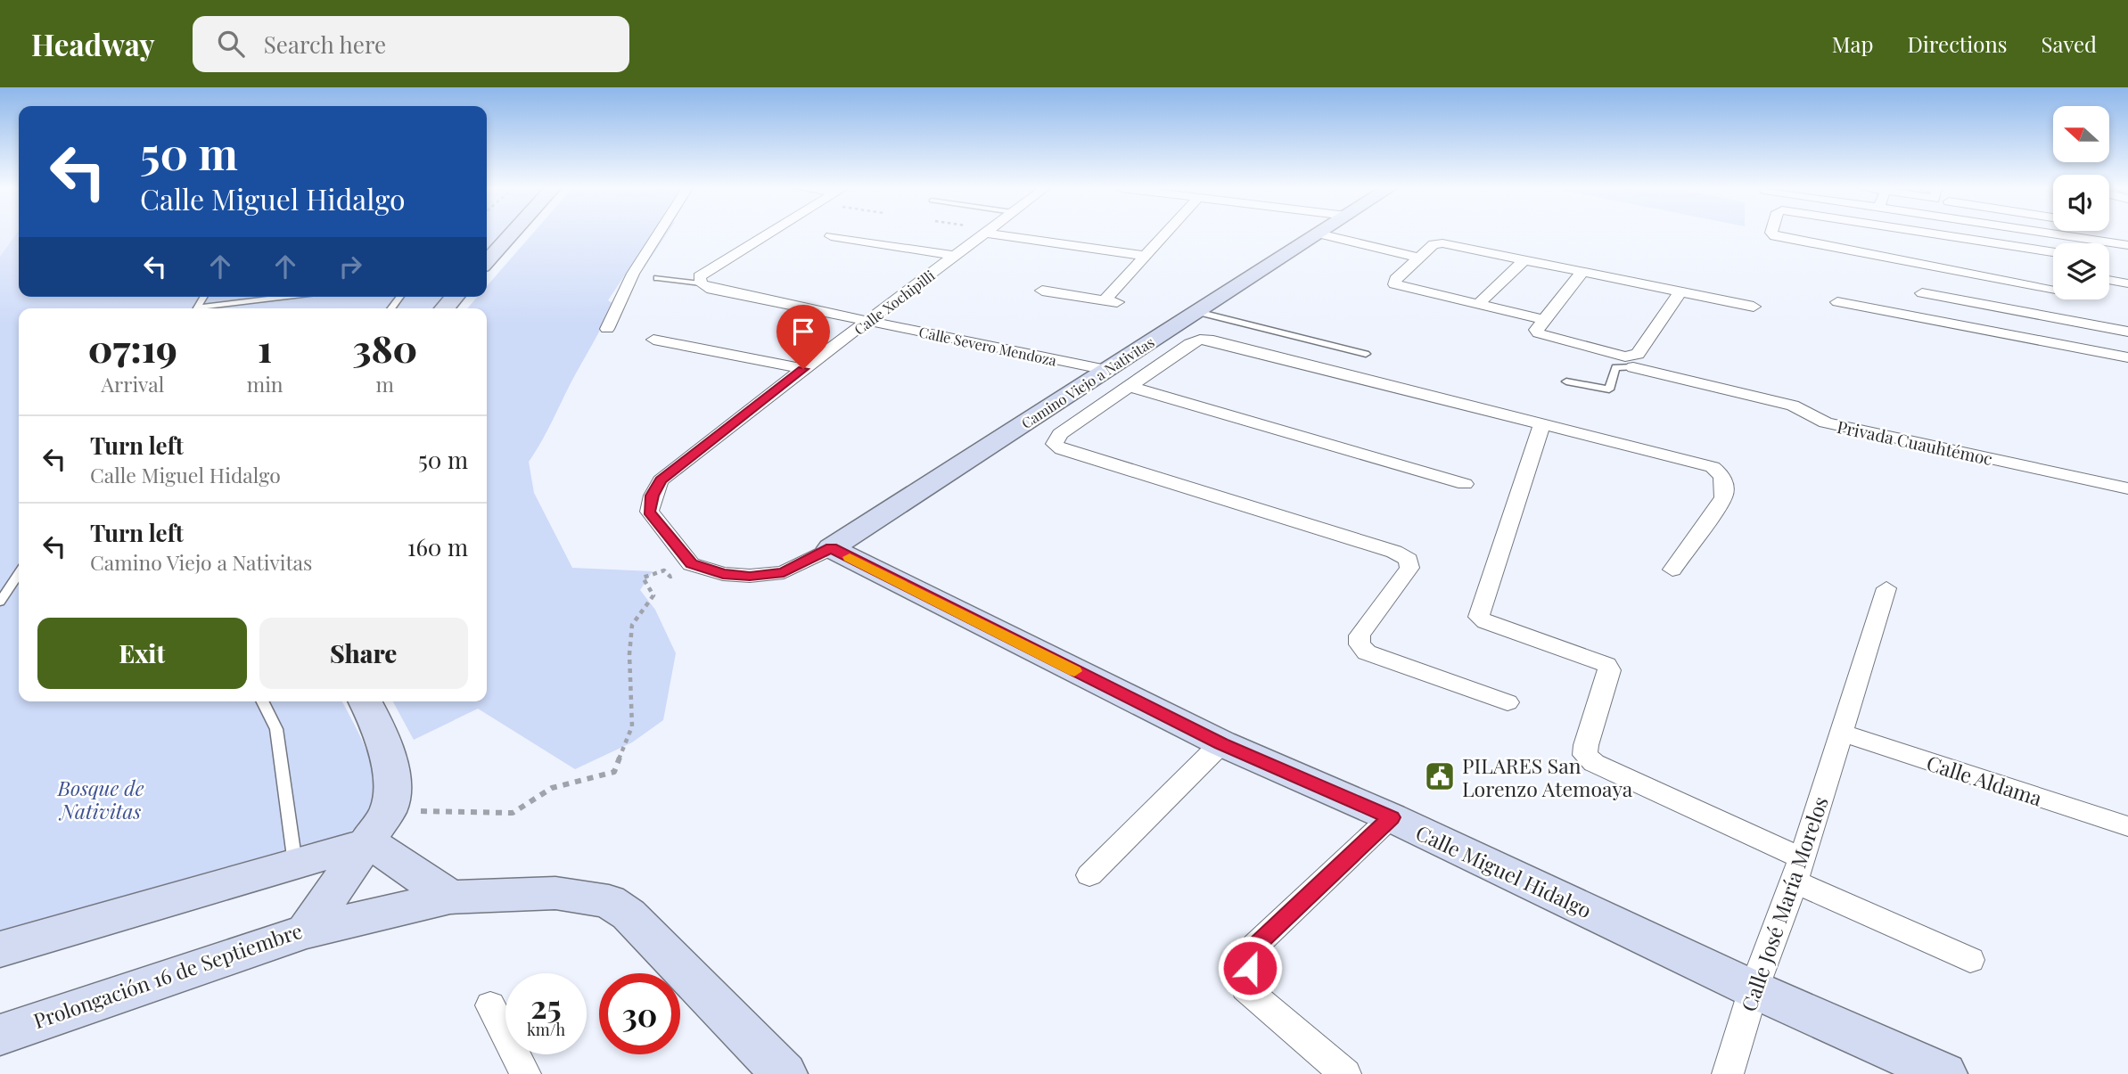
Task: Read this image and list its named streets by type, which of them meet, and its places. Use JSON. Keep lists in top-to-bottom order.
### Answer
{
  "streets": {
    "street": [
      "Calle Xochipilli",
      "Calle Severo Mendoza",
      "Camino Viejo a Nativitas",
      "Privada Cuauhtémoc",
      "Calle Aldama",
      "Calle Miguel Hidalgo",
      "Calle José María Morelos",
      "Prolongación 16 de Septiembre"
    ]
  },
  "crossings": [
    ["Calle Xochipilli", "Calle Severo Mendoza"],
    ["Calle Xochipilli", "Camino Viejo a Nativitas"],
    ["Calle Severo Mendoza", "Camino Viejo a Nativitas"],
    ["Camino Viejo a Nativitas", "Calle Miguel Hidalgo"],
    ["Calle Aldama", "Calle José María Morelos"],
    ["Calle Miguel Hidalgo", "Calle José María Morelos"]
  ],
  "parks": ["Bosque de Nativitas"],
  "places": {
    "public building": ["PILARES San Lorenzo Atemoaya"]
  },
  "north": "left",
  "page": {
    "header": "Headway",
    "search": "Search here",
    "nav": ["Map", "Directions", "Saved"],
    "turn": ["50 m", "Calle Miguel Hidalgo"],
    "eta": [
      "07:19",
      "Arrival",
      "1",
      "min",
      "380",
      "m"
    ],
    "list": [
      {
        "name": "Turn left",
        "note": "Calle Miguel Hidalgo",
        "value": "50 m"
      },
      {
        "name": "Turn left",
        "note": "Camino Viejo a Nativitas",
        "value": "160 m"
      }
    ],
    "buttons": ["Exit", "Share"],
    "speed": "25 km/h",
    "limit": "30"
  }
}
